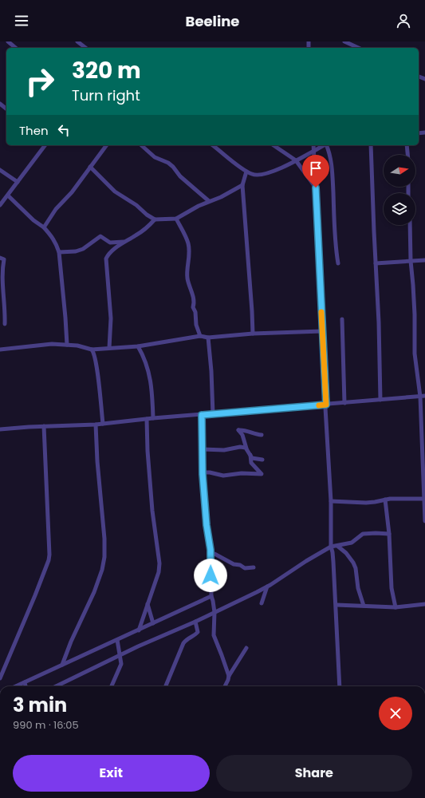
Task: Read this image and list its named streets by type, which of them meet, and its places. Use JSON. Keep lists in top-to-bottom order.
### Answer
{
  "north": "right",
  "page": {
    "header": "Beeline",
    "turn": ["320 m", "Turn right"],
    "then": "Then",
    "heading": ["3 min", "990 m · 16:05"],
    "buttons": ["Exit", "Share"]
  }
}
